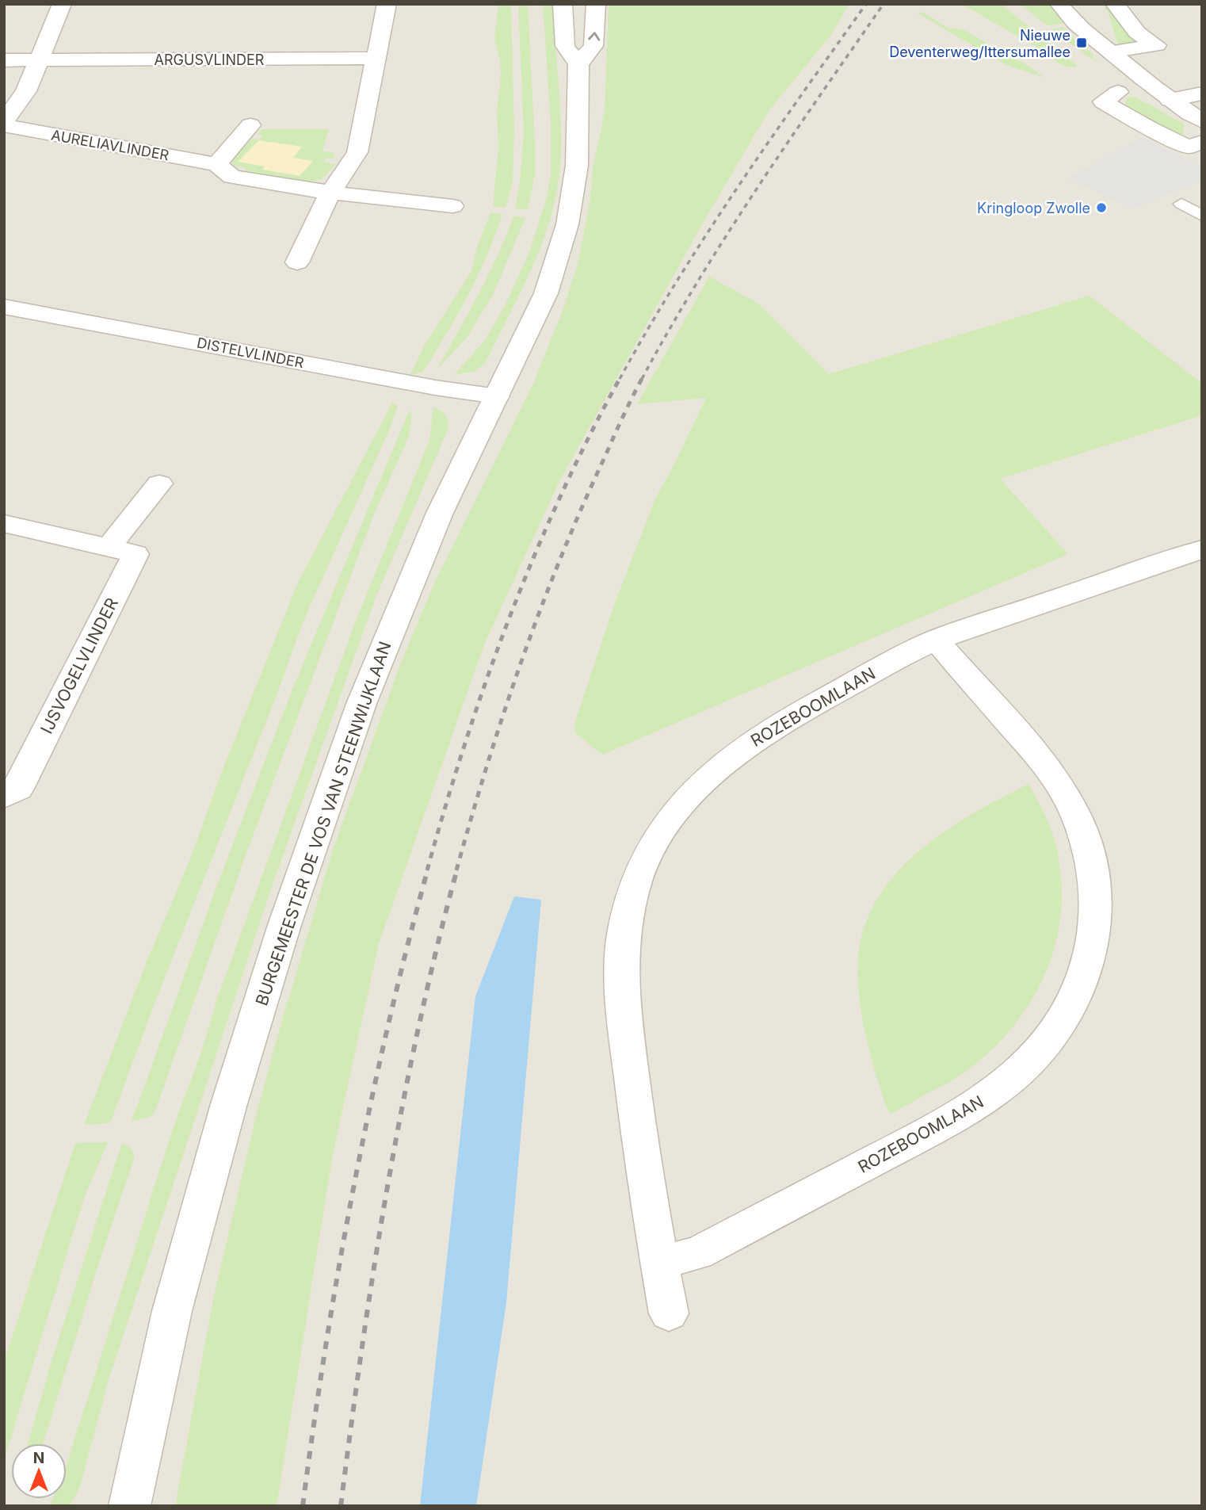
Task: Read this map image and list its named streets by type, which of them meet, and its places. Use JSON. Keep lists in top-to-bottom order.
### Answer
{
  "streets": {
    "street": [
      "ARGUSVLINDER",
      "AURELIAVLINDER",
      "DISTELVLINDER",
      "IJSVOGELVLINDER",
      "ROZEBOOMLAAN",
      "BURGEMEESTER DE VOS VAN STEENWIJKLAAN"
    ]
  },
  "crossings": [
    ["DISTELVLINDER", "BURGEMEESTER DE VOS VAN STEENWIJKLAAN"]
  ],
  "places": {
    "transit": ["Nieuwe Deventerweg/Ittersumallee"],
    "other": ["Kringloop Zwolle"]
  },
  "north": "top"
}
